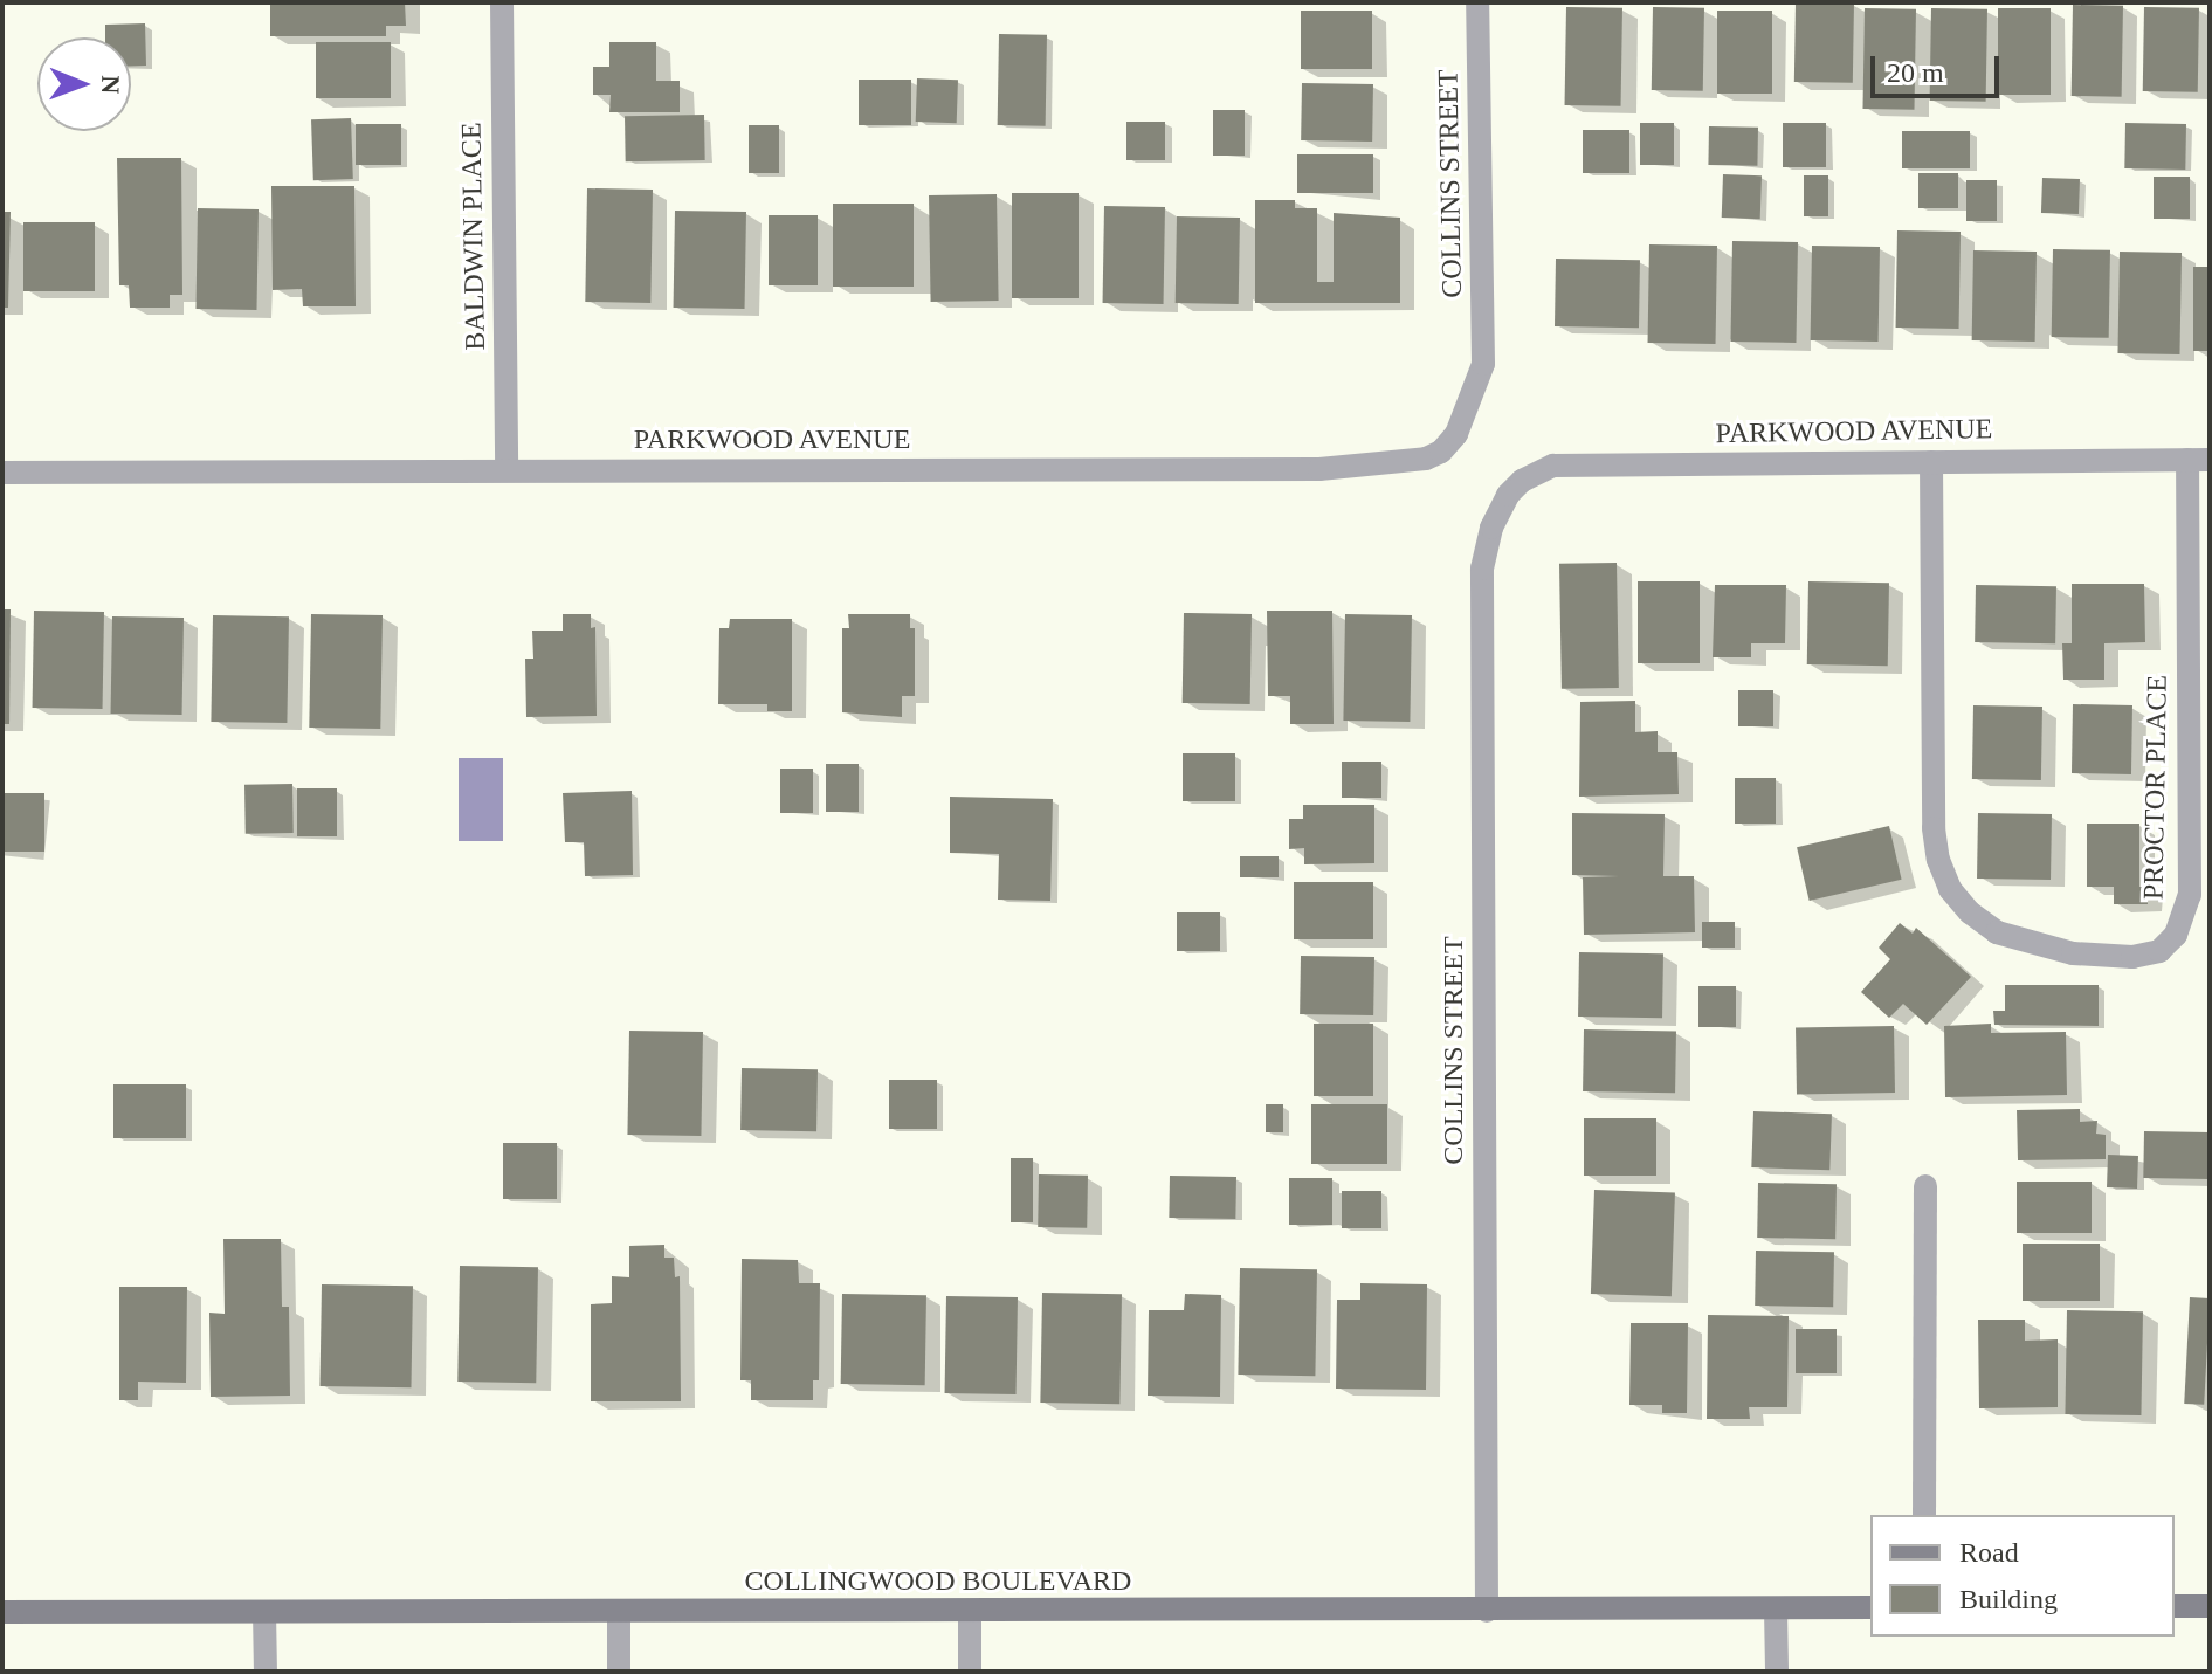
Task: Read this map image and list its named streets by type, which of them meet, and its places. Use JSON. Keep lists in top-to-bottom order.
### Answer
{
  "streets": {
    "main road": ["COLLINGWOOD BOULEVARD"],
    "street": [
      "COLLINS STREET",
      "BALDWIN PLACE",
      "PARKWOOD AVENUE",
      "PROCTOR PLACE"
    ]
  },
  "crossings": [
    ["COLLINS STREET", "PARKWOOD AVENUE"],
    ["COLLINS STREET", "COLLINGWOOD BOULEVARD"],
    ["BALDWIN PLACE", "PARKWOOD AVENUE"],
    ["PARKWOOD AVENUE", "PROCTOR PLACE"]
  ],
  "legend": ["Road", "Building"],
  "scale_bar": "20 m",
  "north": "right"
}
